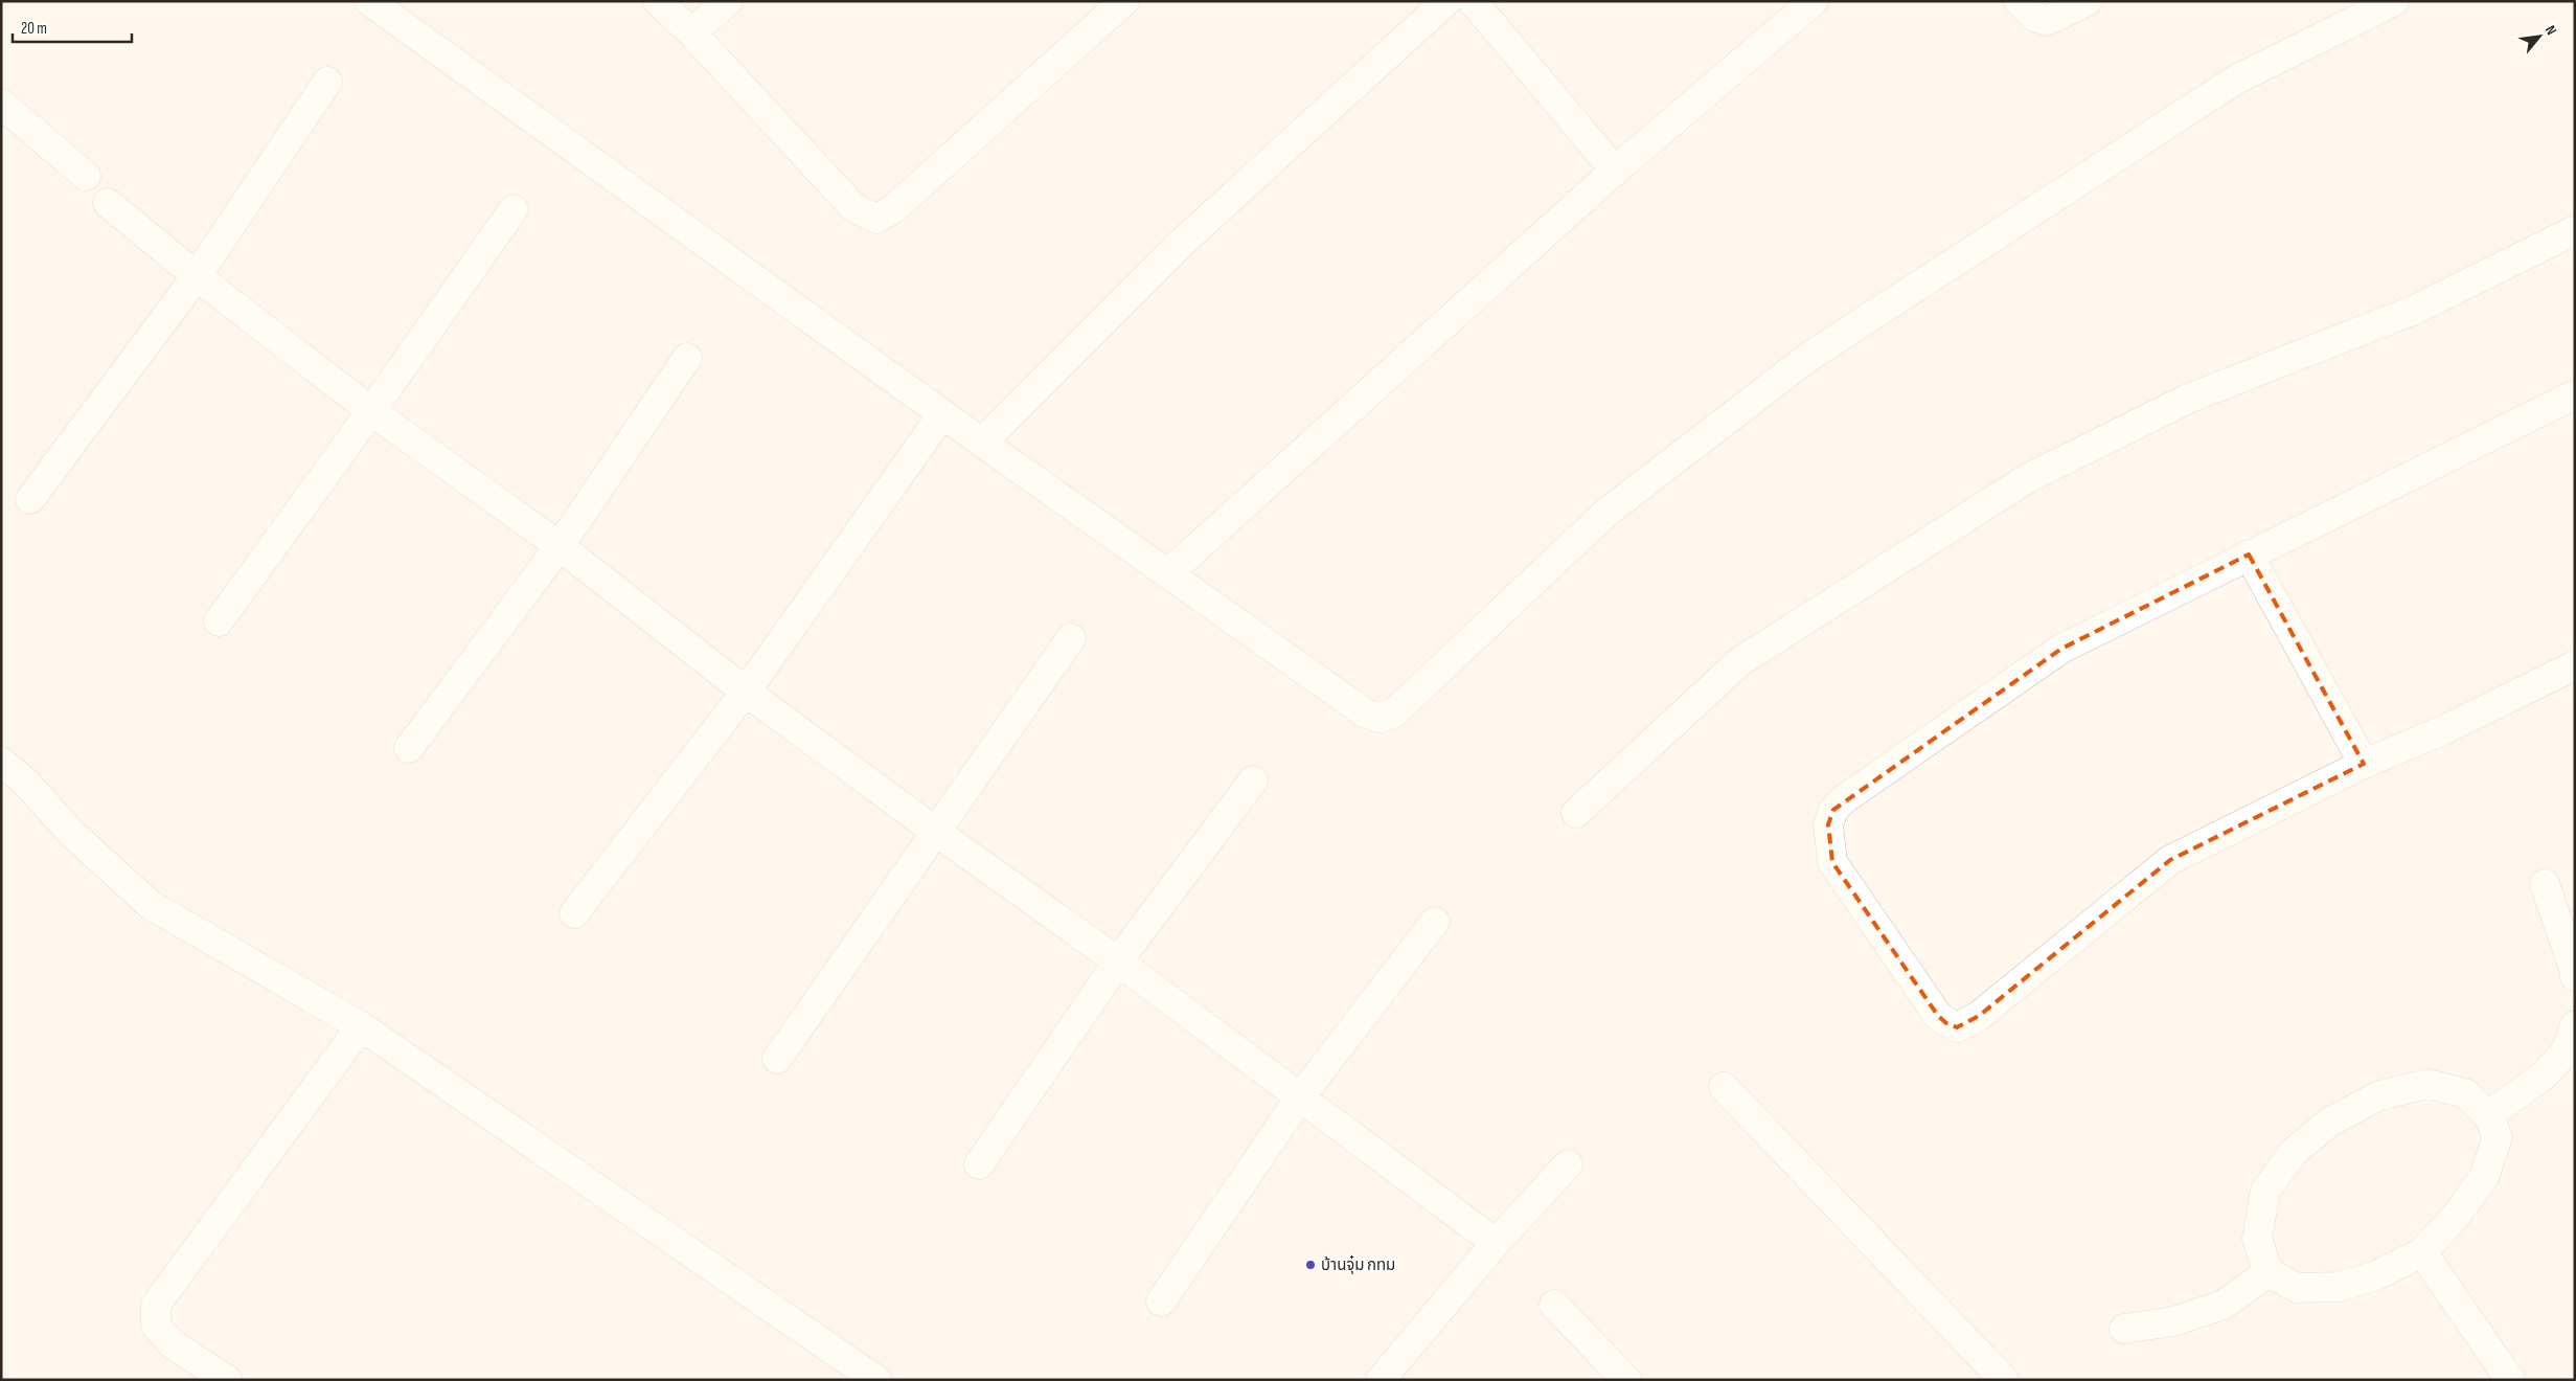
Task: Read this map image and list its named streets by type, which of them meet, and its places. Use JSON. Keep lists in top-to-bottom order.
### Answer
{
  "places": ["บ้านจุ๋ม กทม"],
  "scale_bar": "20 m",
  "north": "top right"
}
